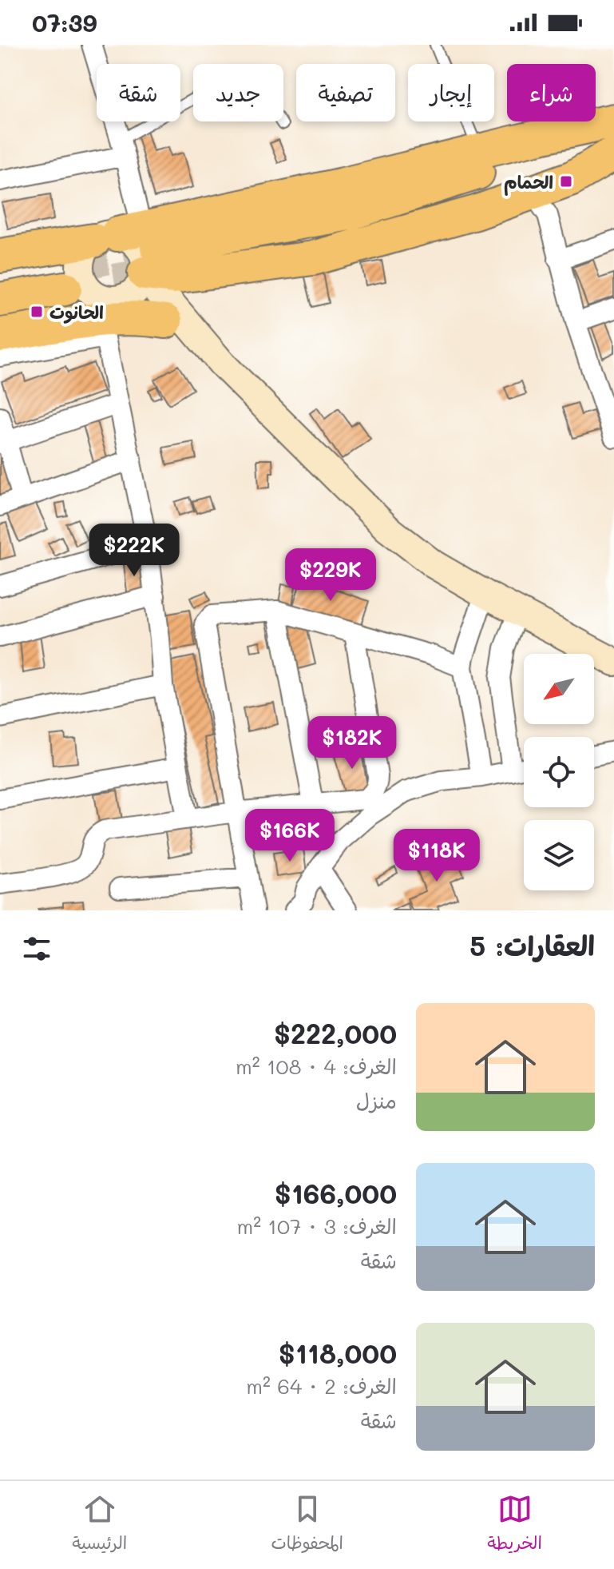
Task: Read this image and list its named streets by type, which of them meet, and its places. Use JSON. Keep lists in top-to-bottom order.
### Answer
{
  "places": {
    "transit": ["الحمام", "الحانوت"]
  },
  "north": "bottom left",
  "page": {
    "status": "07:39",
    "chip": [
      "شراء",
      "إيجار",
      "تصفية",
      "جديد",
      "شقة"
    ],
    "price": [
      "$222K",
      "$229K",
      "$182K",
      "$166K",
      "$118K"
    ],
    "heading": "العقارات: 5",
    "list": [
      {
        "name": "$222,000",
        "note": "الغرف: 4 · 108 m² · منزل"
      },
      {
        "name": "$166,000",
        "note": "الغرف: 3 · 107 m² · شقة"
      },
      {
        "name": "$118,000",
        "note": "الغرف: 2 · 64 m² · شقة"
      }
    ],
    "tabs": ["الخريطة", "المحفوظات", "الرئيسية"]
  }
}
